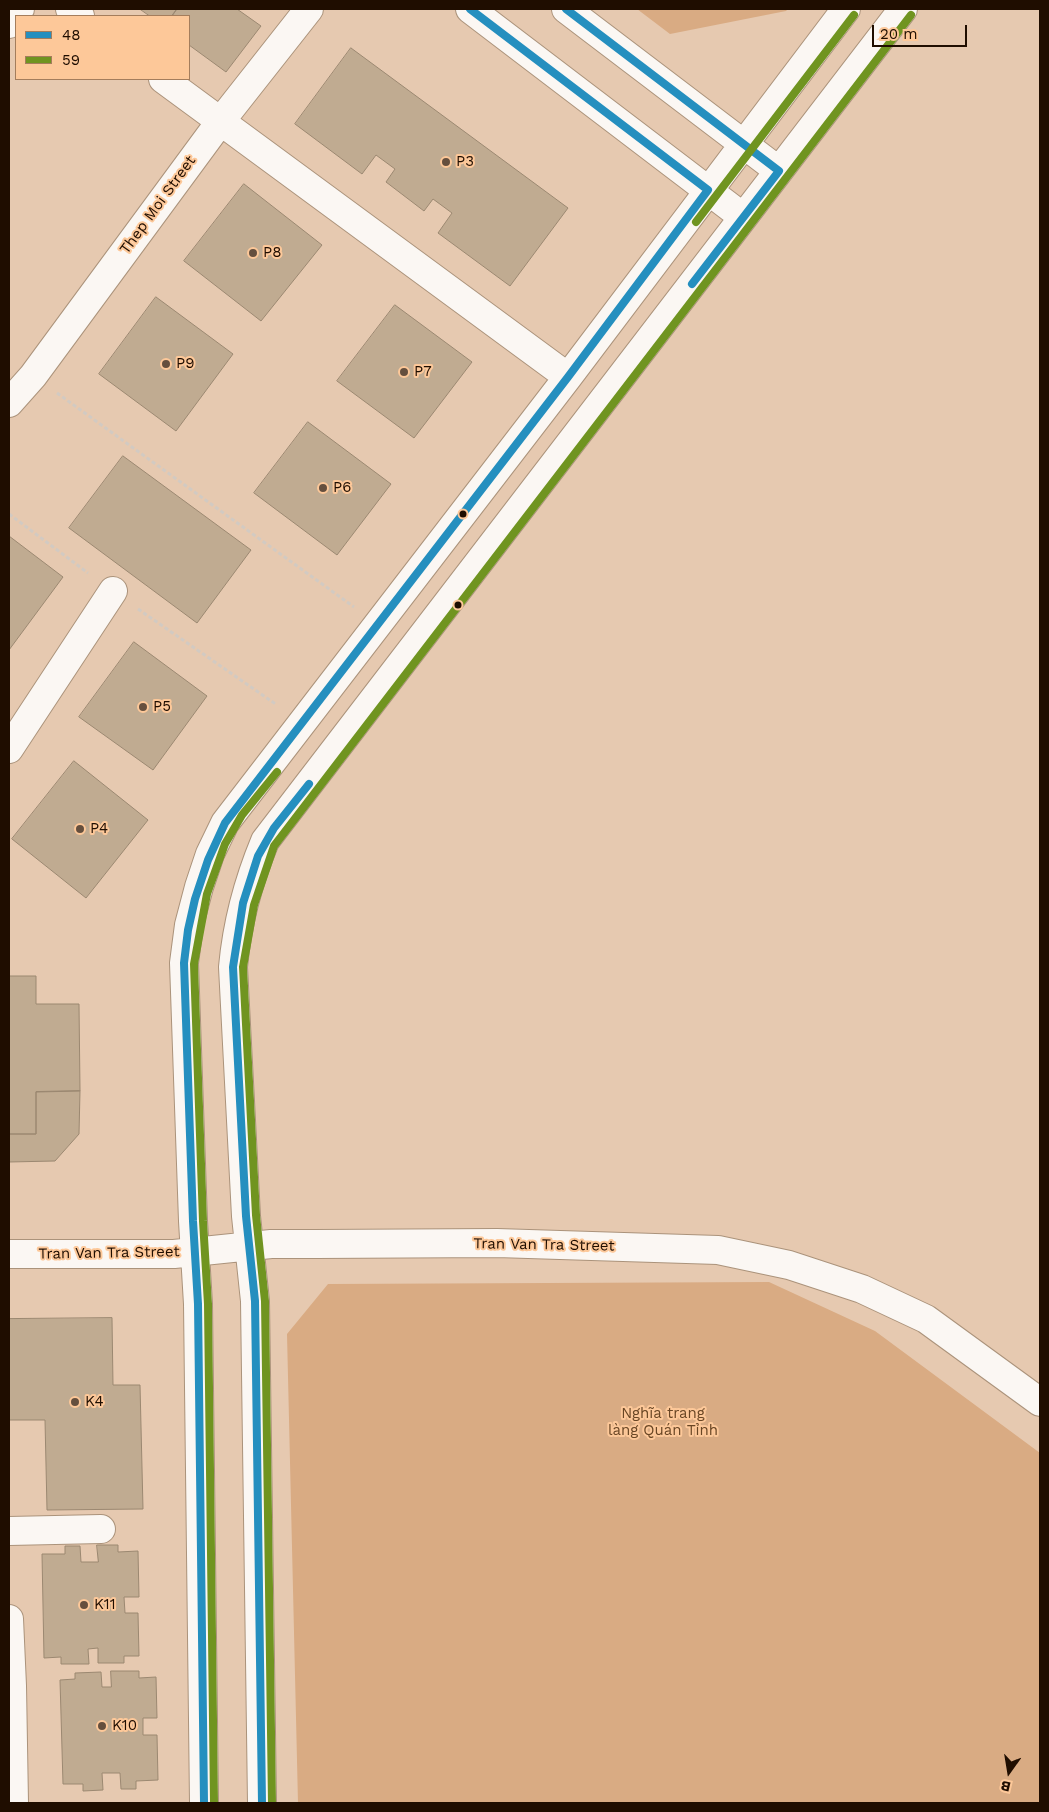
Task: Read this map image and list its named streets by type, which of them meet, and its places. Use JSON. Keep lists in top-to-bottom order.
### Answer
{
  "streets": {
    "street": ["Thep Moi Street", "Tran Van Tra Street"]
  },
  "parks": ["Nghĩa trang làng Quán Tỉnh"],
  "places": [
    "P3",
    "P8",
    "P9",
    "P7",
    "P6",
    "P5",
    "P4",
    "K4",
    "K11",
    "K10"
  ],
  "lines": ["transit line 48", "transit line 59"],
  "legend": ["48", "59"],
  "scale_bar": "20 m",
  "north": "bottom"
}
